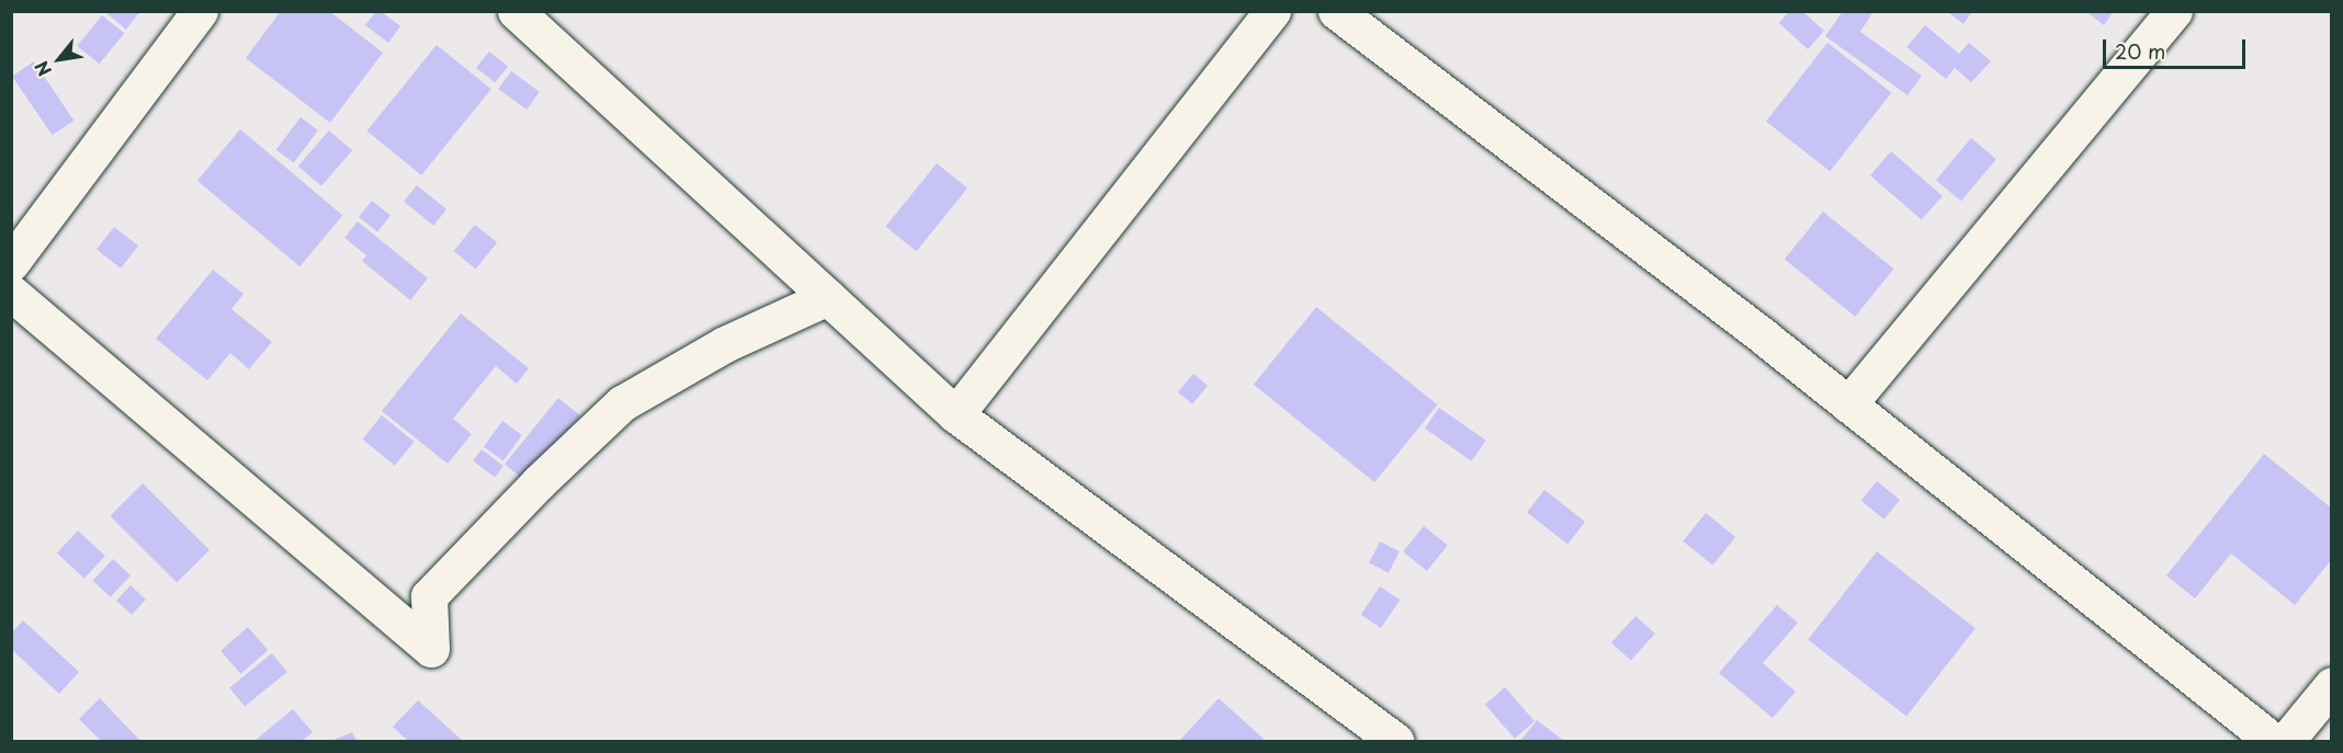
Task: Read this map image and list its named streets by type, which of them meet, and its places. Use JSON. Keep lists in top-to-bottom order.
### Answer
{
  "scale_bar": "20 m",
  "north": "bottom left"
}
